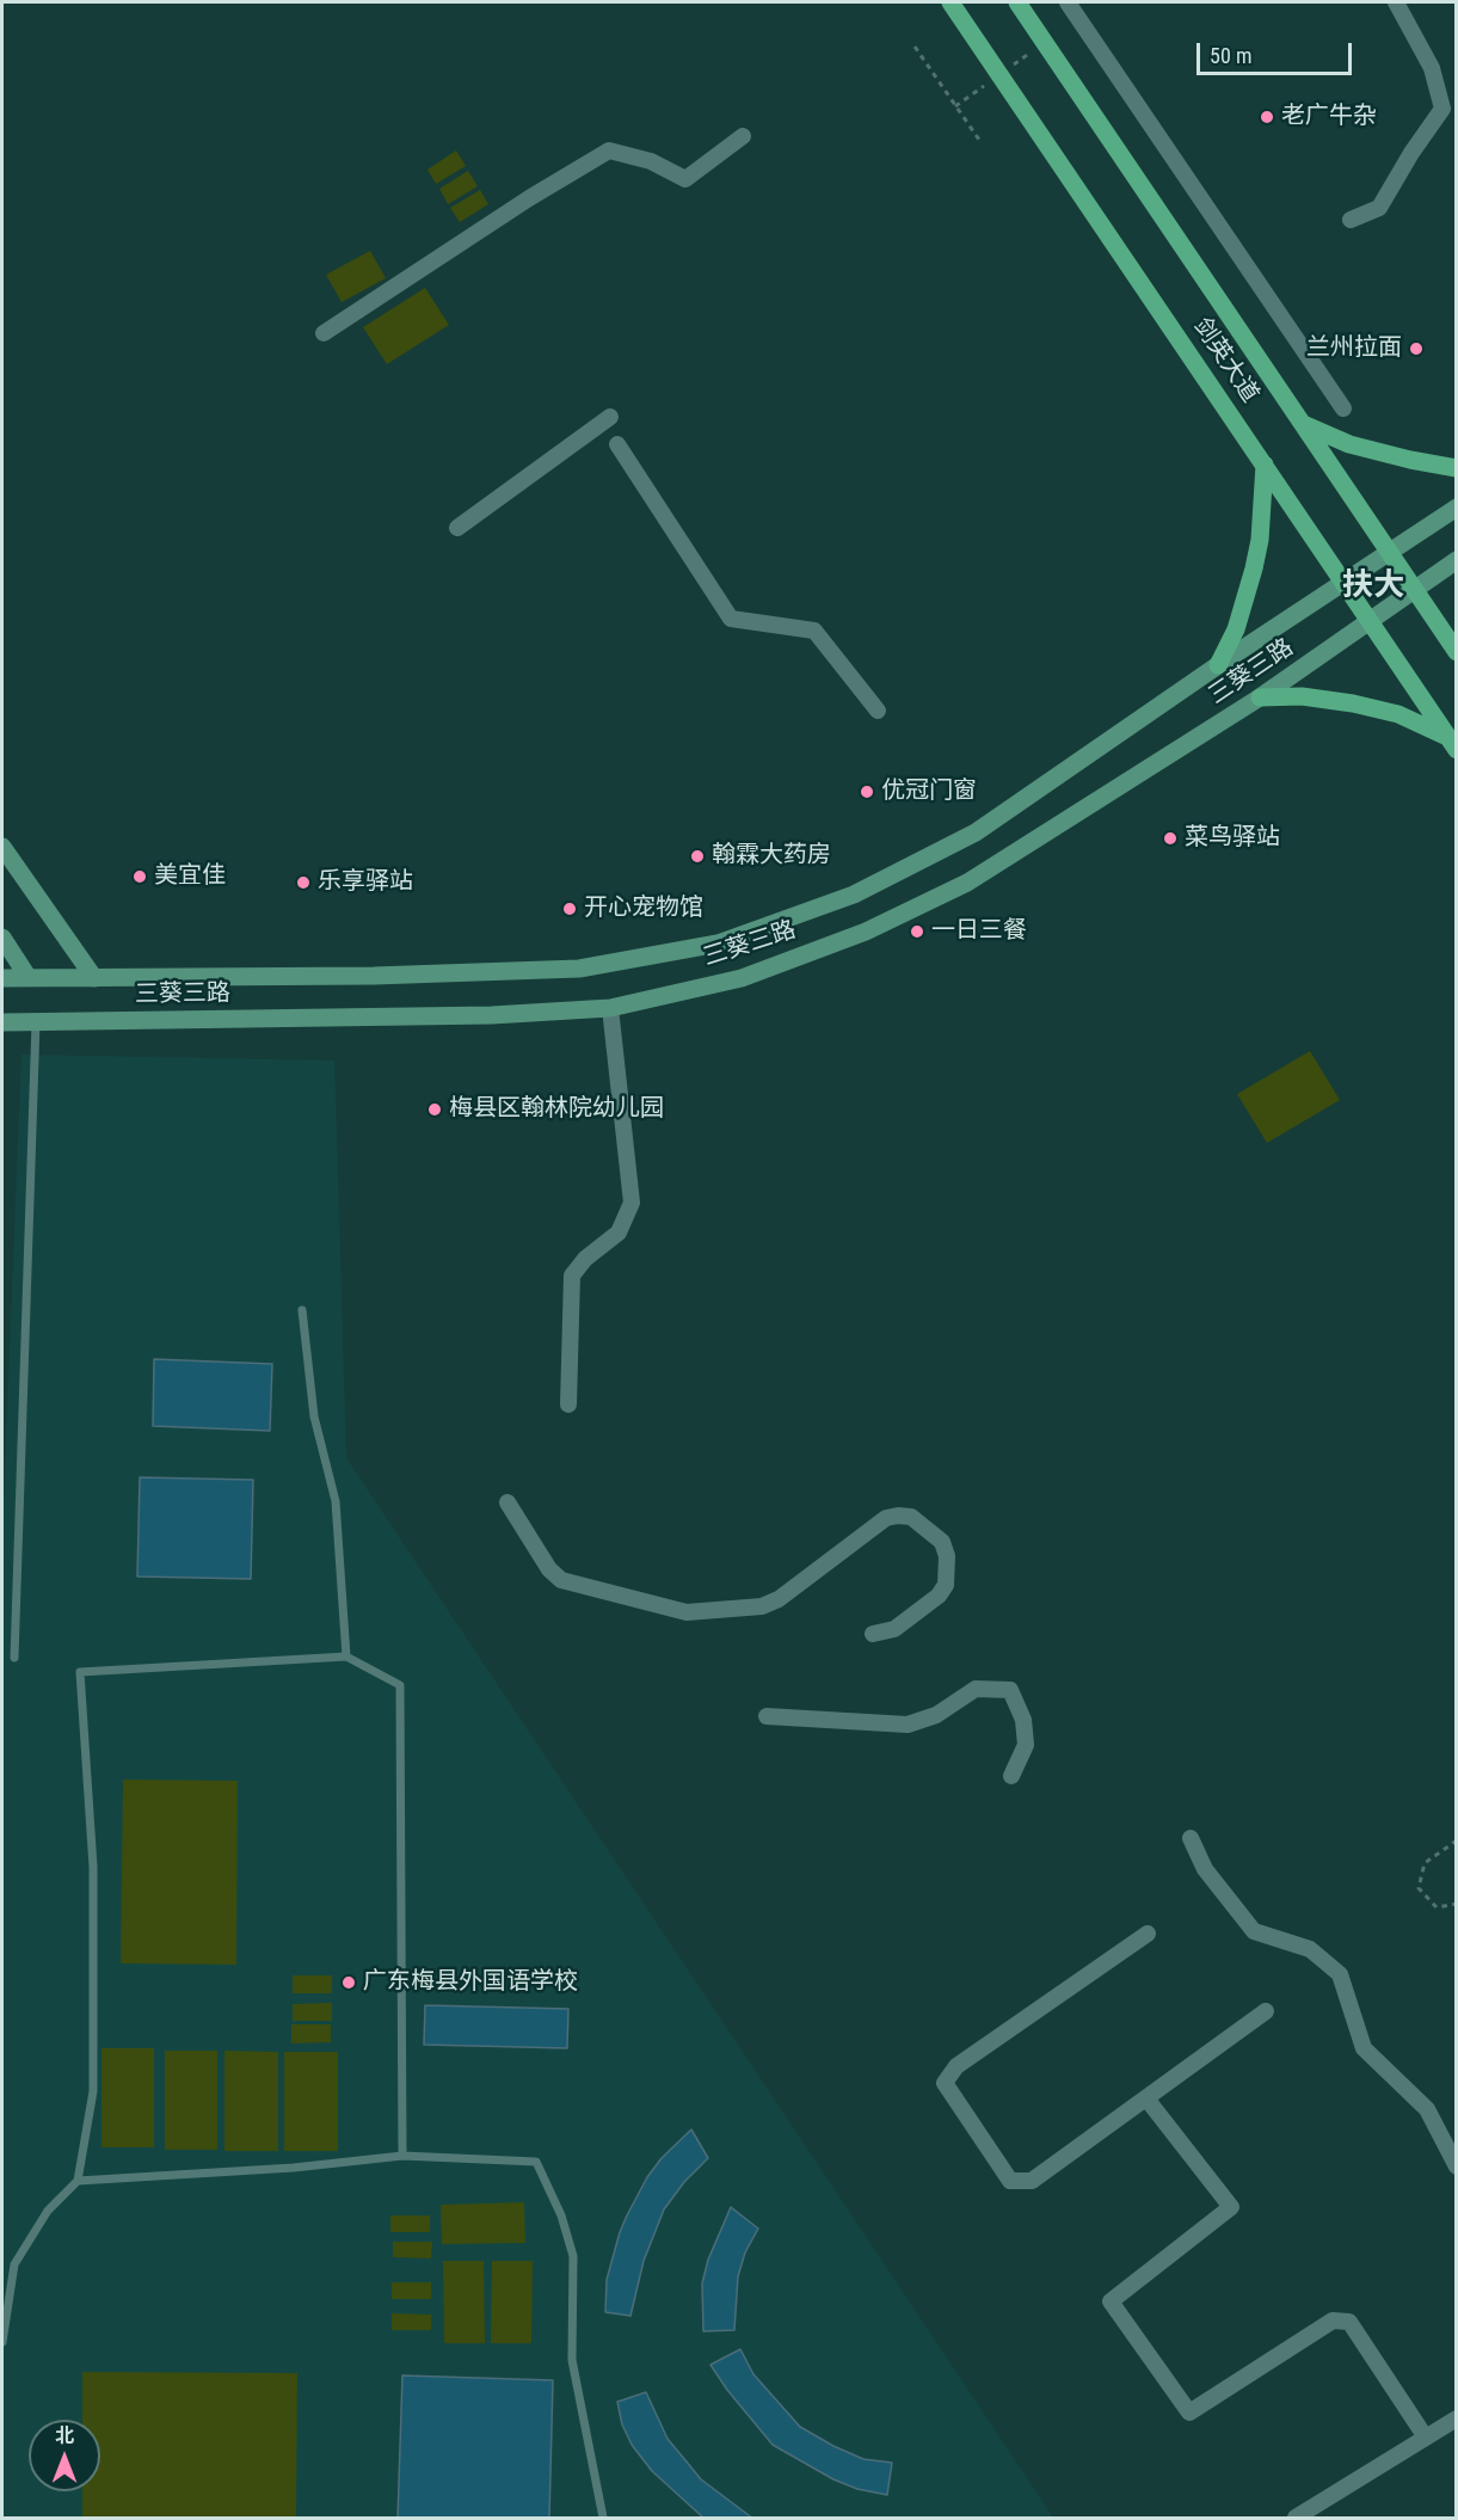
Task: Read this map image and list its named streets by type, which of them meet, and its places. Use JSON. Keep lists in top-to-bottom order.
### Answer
{
  "streets": {
    "main road": ["剑英大道"],
    "street": ["三葵三路"]
  },
  "crossings": [
    ["剑英大道", "三葵三路"]
  ],
  "districts": ["扶大"],
  "places": [
    "老广牛杂",
    "兰州拉面",
    "优冠门窗",
    "菜鸟驿站",
    "翰霖大药房",
    "美宜佳",
    "乐享驿站",
    "开心宠物馆",
    "一日三餐",
    "梅县区翰林院幼儿园",
    "广东梅县外国语学校"
  ],
  "scale_bar": "50 m",
  "north": "top"
}
